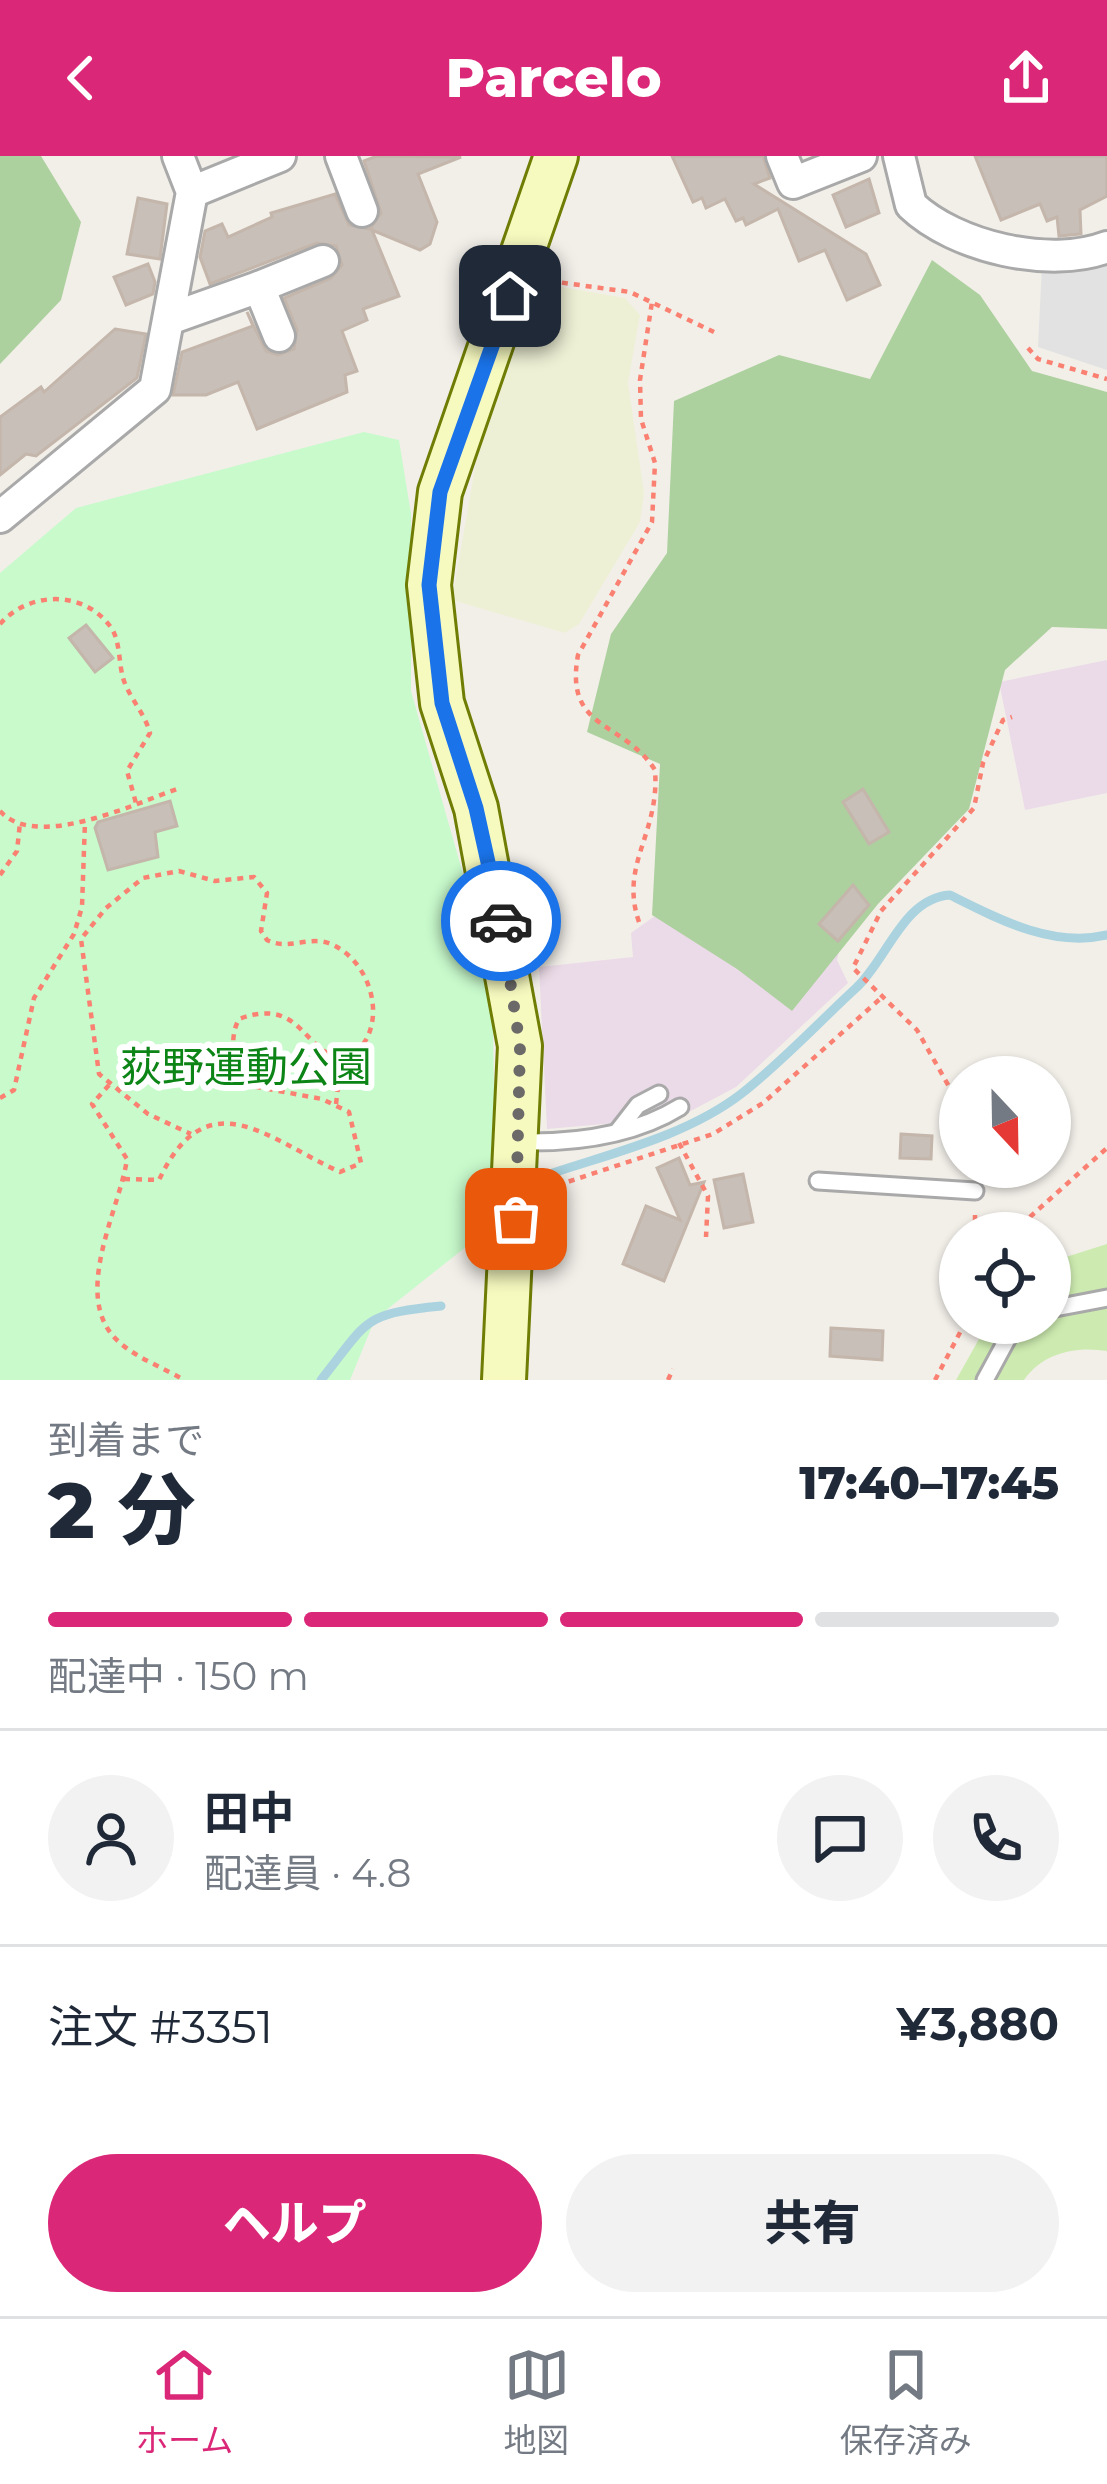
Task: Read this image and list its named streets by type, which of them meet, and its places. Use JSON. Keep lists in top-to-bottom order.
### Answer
{
  "parks": ["荻野運動公園"],
  "north": "bottom",
  "page": {
    "header": "Parcelo",
    "heading": ["2 分", "到着まで", "17:40–17:45"],
    "panel": [
      "田中",
      "配達員 · 4.8",
      "注文 #3351",
      "¥3,880"
    ],
    "bar": "配達中 · 150 m",
    "buttons": ["ヘルプ", "共有"],
    "tabs": ["ホーム", "地図", "保存済み"]
  }
}
